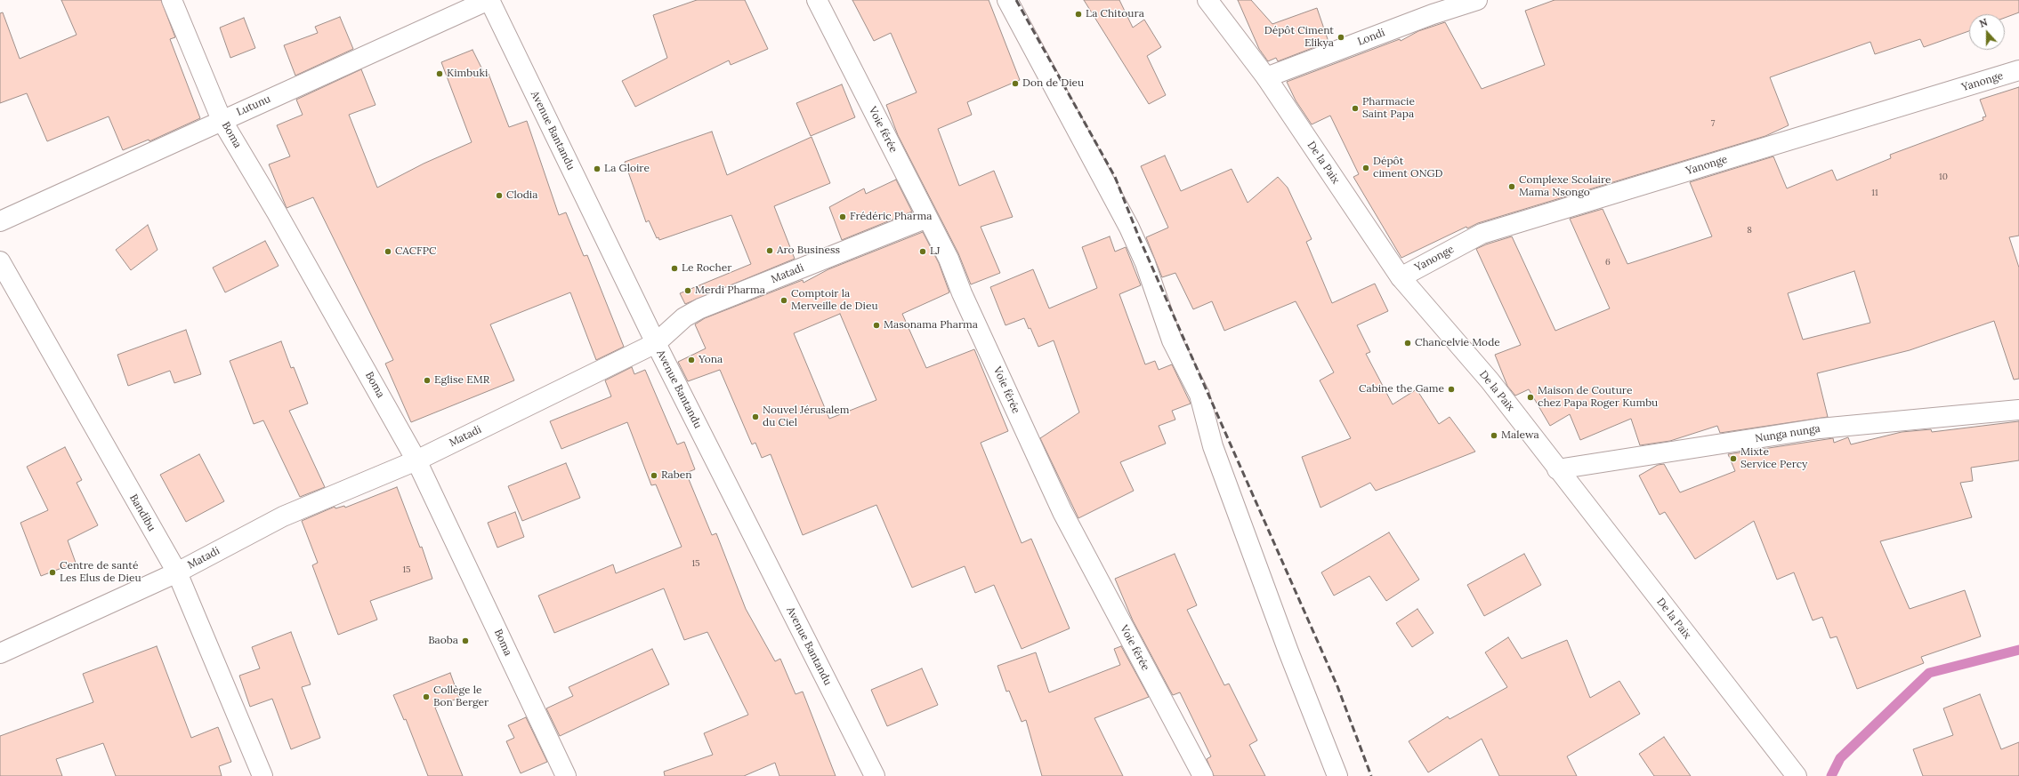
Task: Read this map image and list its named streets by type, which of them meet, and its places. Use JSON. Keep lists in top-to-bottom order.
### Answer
{
  "streets": {
    "street": [
      "Londi",
      "Yanonge",
      "Lutunu",
      "Voie férée",
      "Avenue Bantandu",
      "Boma",
      "De la Paix",
      "Matadi",
      "Nunga nunga",
      "Bandibu"
    ]
  },
  "crossings": [
    ["Londi", "De la Paix"],
    ["Yanonge", "De la Paix"],
    ["Lutunu", "Avenue Bantandu"],
    ["Lutunu", "Boma"],
    ["Voie férée", "Matadi"],
    ["Avenue Bantandu", "Matadi"],
    ["Boma", "Matadi"],
    ["De la Paix", "Nunga nunga"],
    ["Matadi", "Bandibu"]
  ],
  "places": [
    "La Chitoura",
    "Dépôt Ciment Elikya",
    "Kimbuki",
    "Don de Dieu",
    "Pharmacie Saint Papa",
    "Dépôt ciment ONGD",
    "La Gloire",
    "Complexe Scolaire Mama Nsongo",
    "Clodia",
    "Frédéric Pharma",
    "Aro Business",
    "CACFPC",
    "LJ",
    "Le Rocher",
    "Merdi Pharma",
    "Comptoir la Merveille de Dieu",
    "Masonama Pharma",
    "Chancelvie Mode",
    "Yona",
    "Eglise EMR",
    "Cabine the Game",
    "Maison de Couture chez Papa Roger Kumbu",
    "Nouvel Jérusalem du Ciel",
    "Malewa",
    "Mixte Service Percy",
    "Raben",
    "Centre de santé Les Elus de Dieu",
    "Baoba",
    "Collège le Bon Berger"
  ],
  "house_numbers": [
    "7",
    "10",
    "11",
    "8",
    "6",
    "15",
    "15"
  ],
  "north": "top"
}
